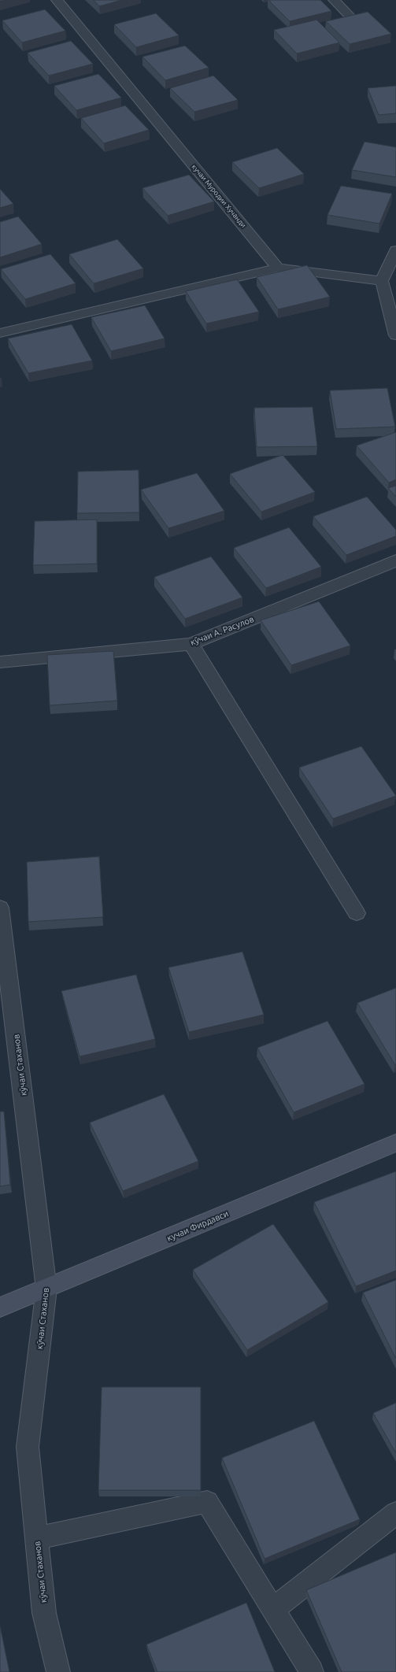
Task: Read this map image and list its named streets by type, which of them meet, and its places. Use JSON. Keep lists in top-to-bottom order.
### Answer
{
  "streets": {
    "street": [
      "кучаи Муродии Хучанди",
      "кӯчаи А. Расулов",
      "кӯчаи Стаханов",
      "кучаи Фирдавси"
    ]
  },
  "crossings": [
    ["кӯчаи Стаханов", "кучаи Фирдавси"]
  ]
}
